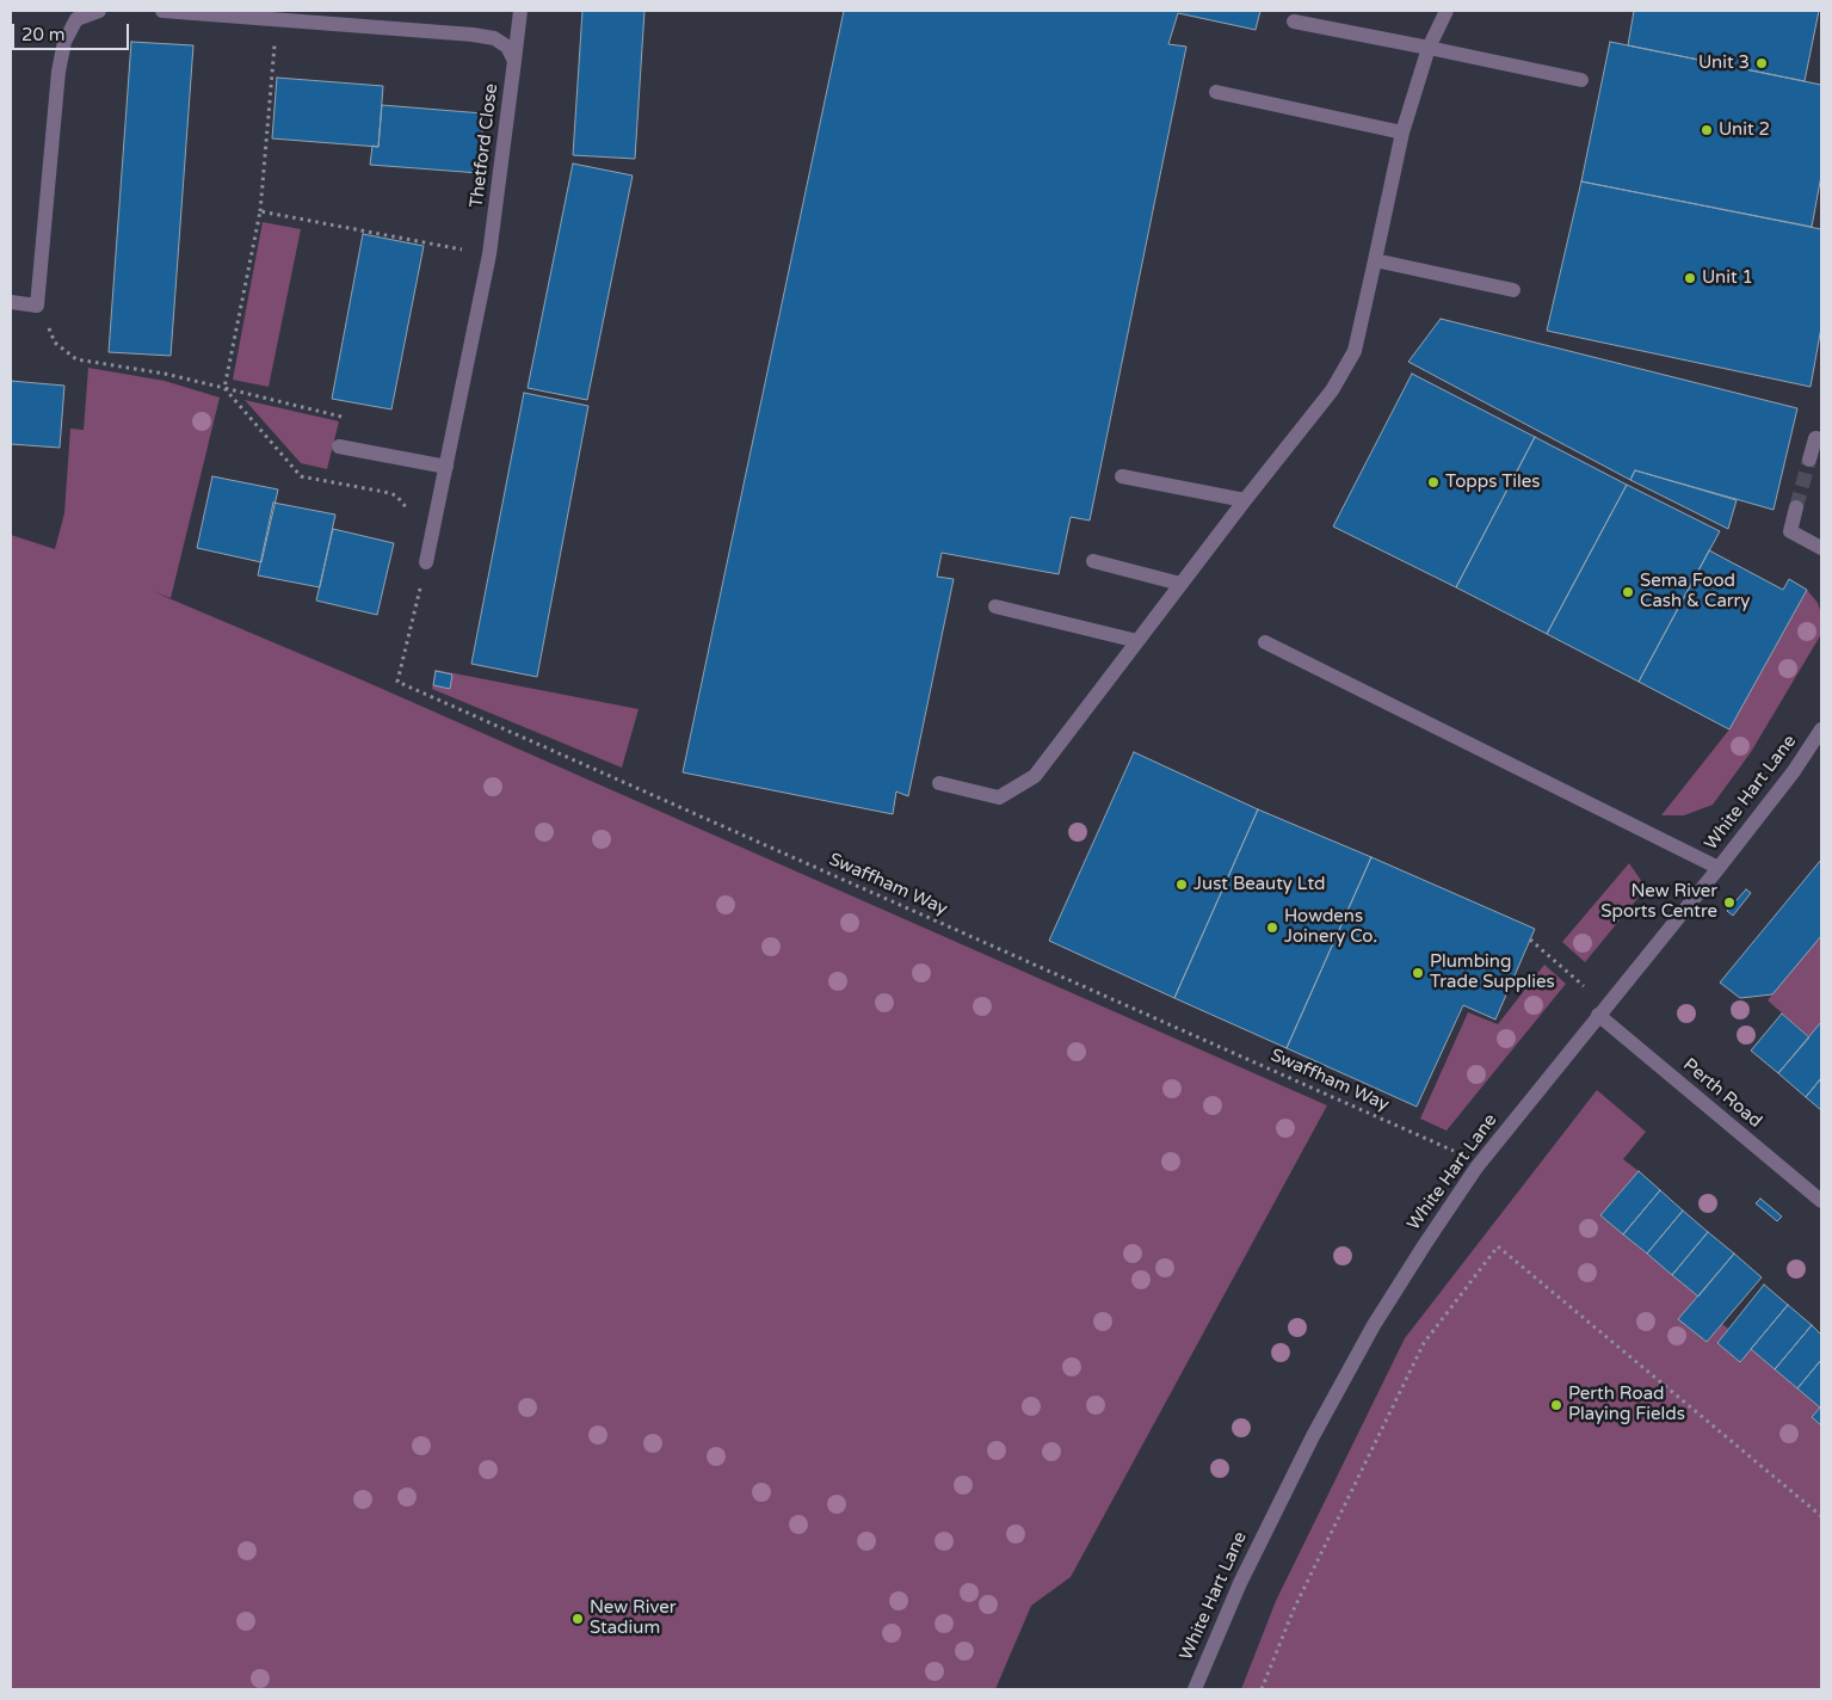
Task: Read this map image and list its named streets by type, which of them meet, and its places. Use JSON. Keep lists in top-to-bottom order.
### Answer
{
  "streets": {
    "street": ["Thetford Close", "White Hart Lane", "Perth Road"],
    "path": ["Swaffham Way"]
  },
  "crossings": [
    ["Thetford Close", "Swaffham Way"],
    ["White Hart Lane", "Swaffham Way"],
    ["White Hart Lane", "Perth Road"]
  ],
  "places": [
    "Unit 3",
    "Unit 2",
    "Unit 1",
    "Topps Tiles",
    "Sema Food Cash & Carry",
    "Just Beauty Ltd",
    "New River Sports Centre",
    "Howdens Joinery Co.",
    "Plumbing Trade Supplies",
    "Perth Road Playing Fields",
    "New River Stadium"
  ],
  "scale_bar": "20 m"
}
